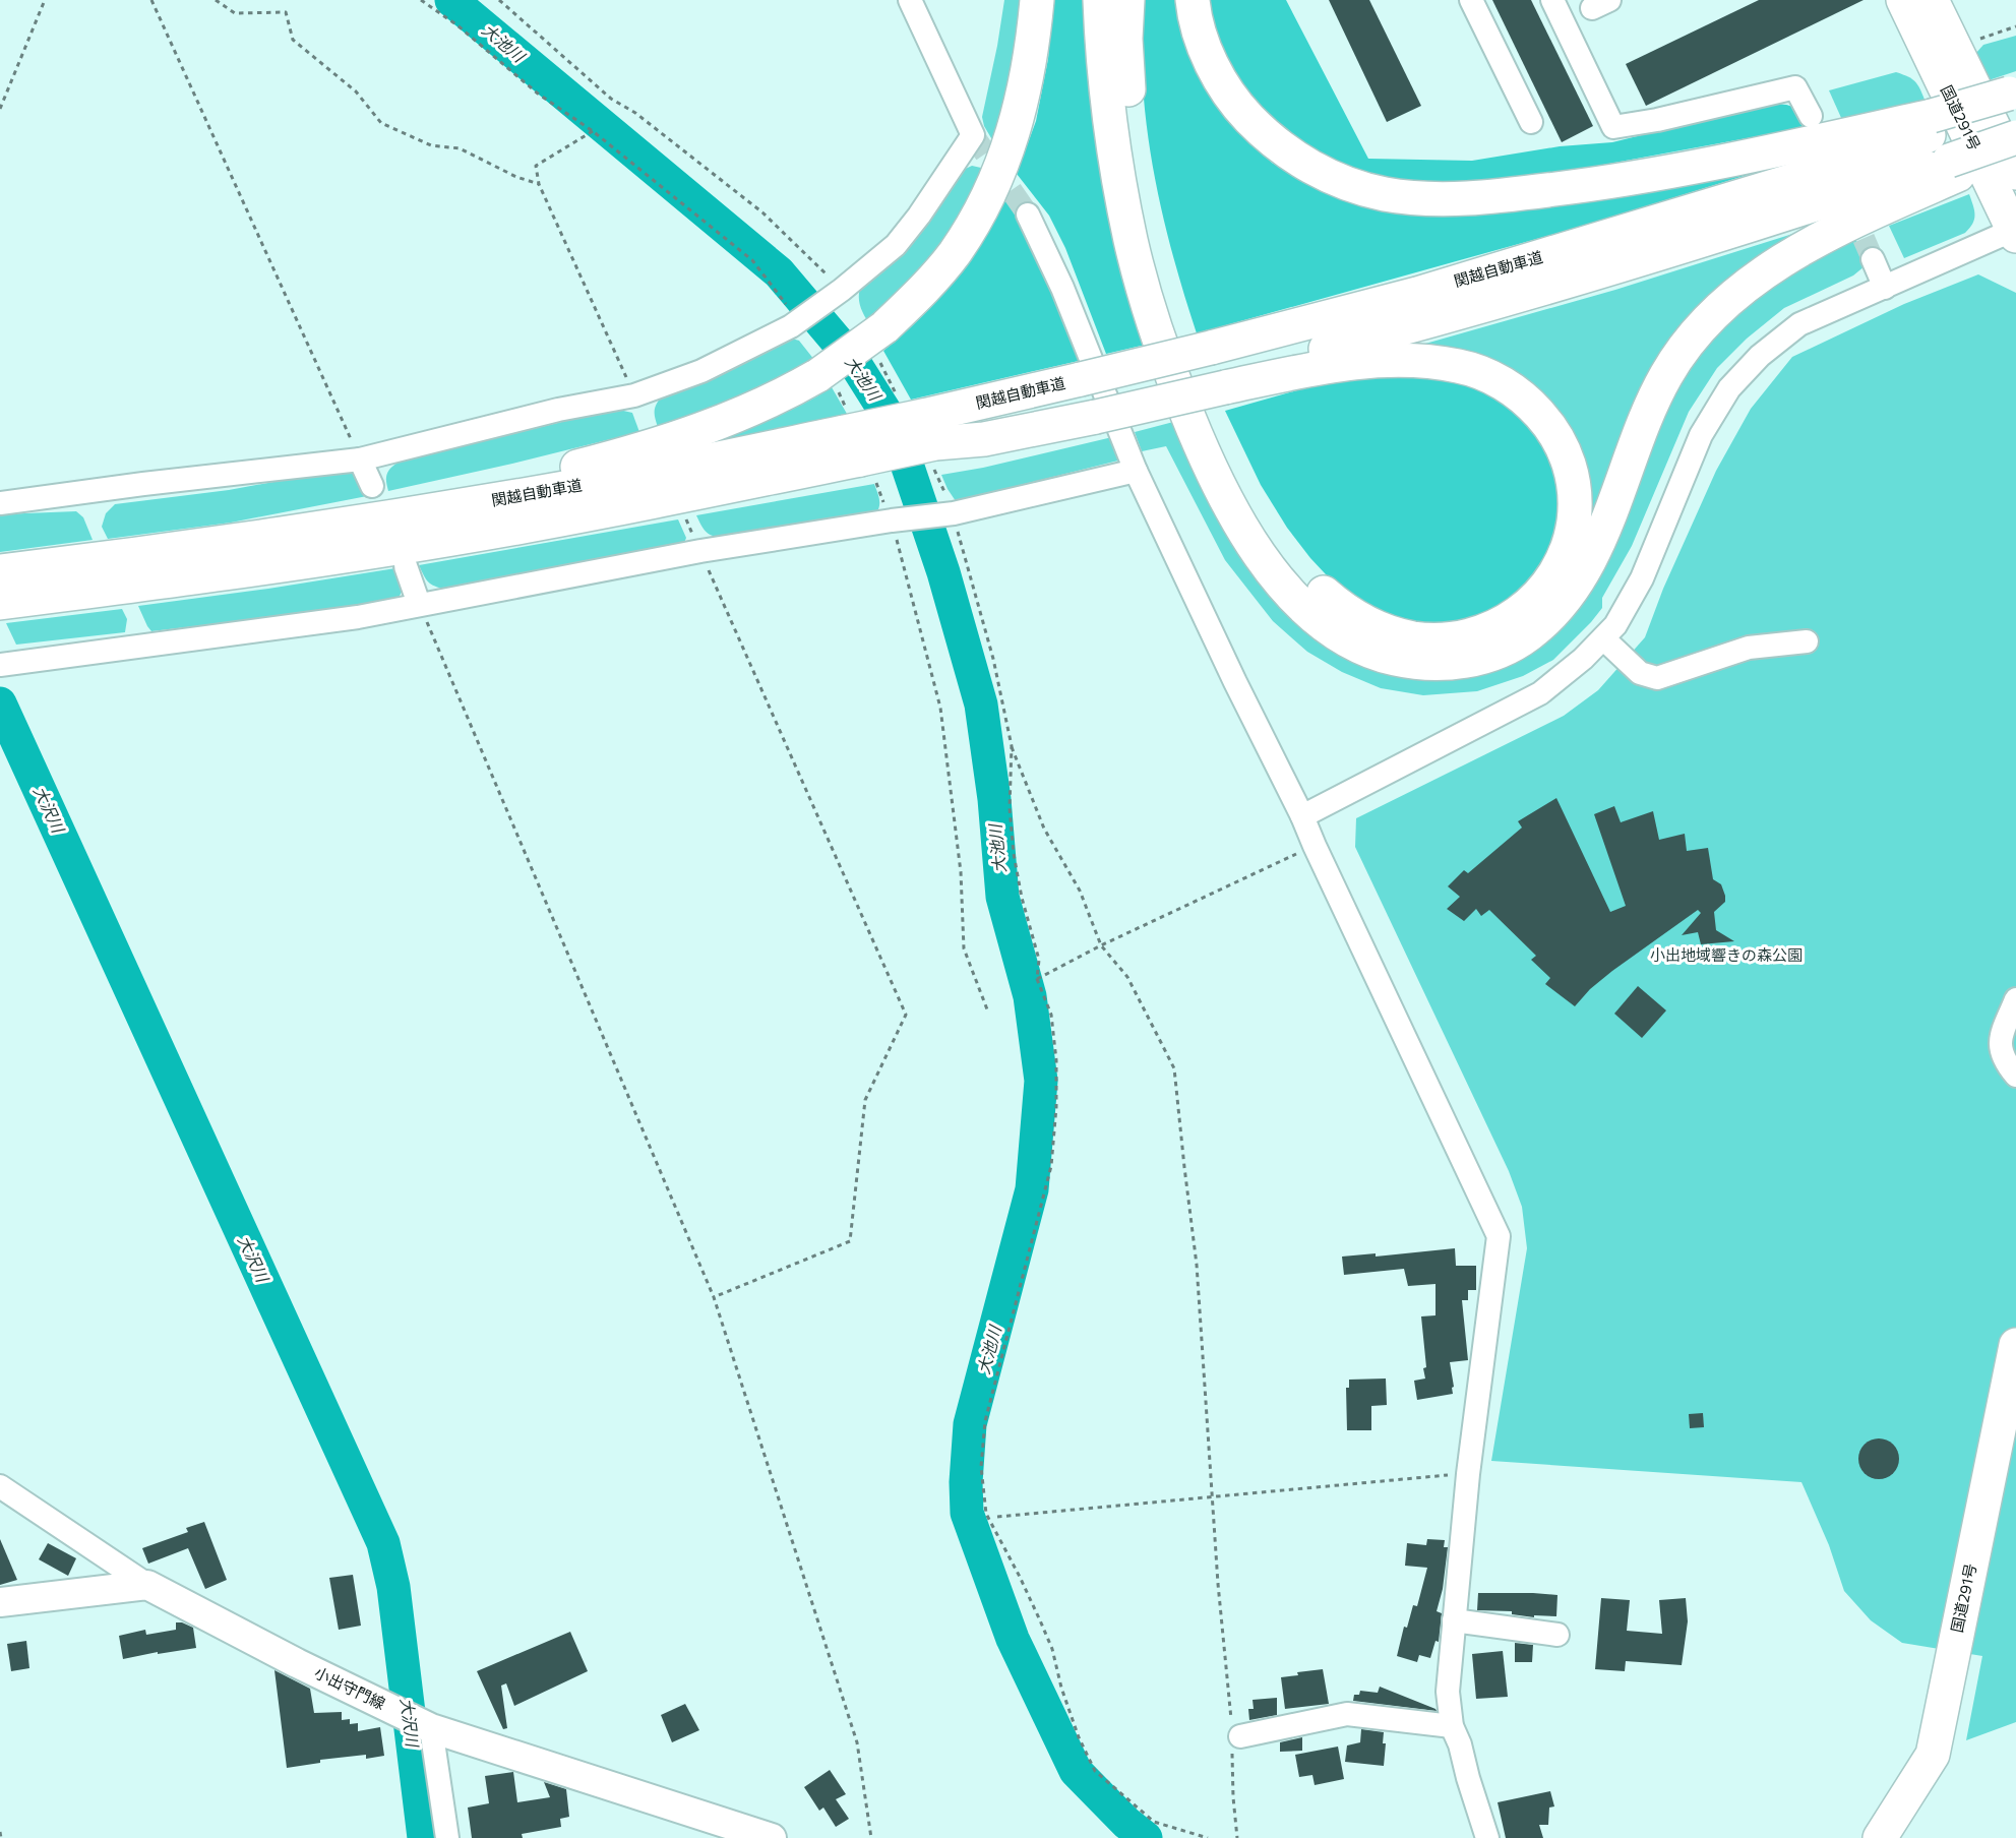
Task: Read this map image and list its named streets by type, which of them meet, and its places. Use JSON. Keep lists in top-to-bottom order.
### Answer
{
  "streets": {
    "highway": ["国道291号", "関越自動車道"],
    "main road": ["小出守門線"]
  },
  "water": ["大池川", "大沢川"],
  "parks": ["小出地域響きの森公園"]
}
